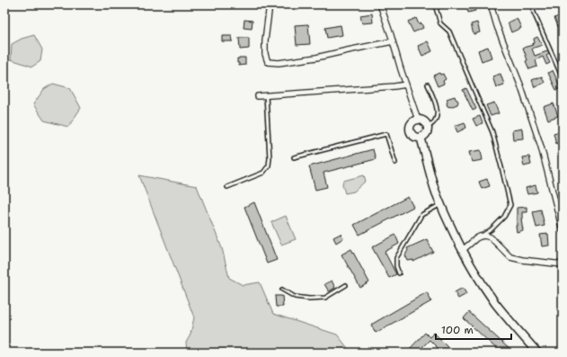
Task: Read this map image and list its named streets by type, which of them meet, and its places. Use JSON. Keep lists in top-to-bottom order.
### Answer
{
  "scale_bar": "100 m"
}
